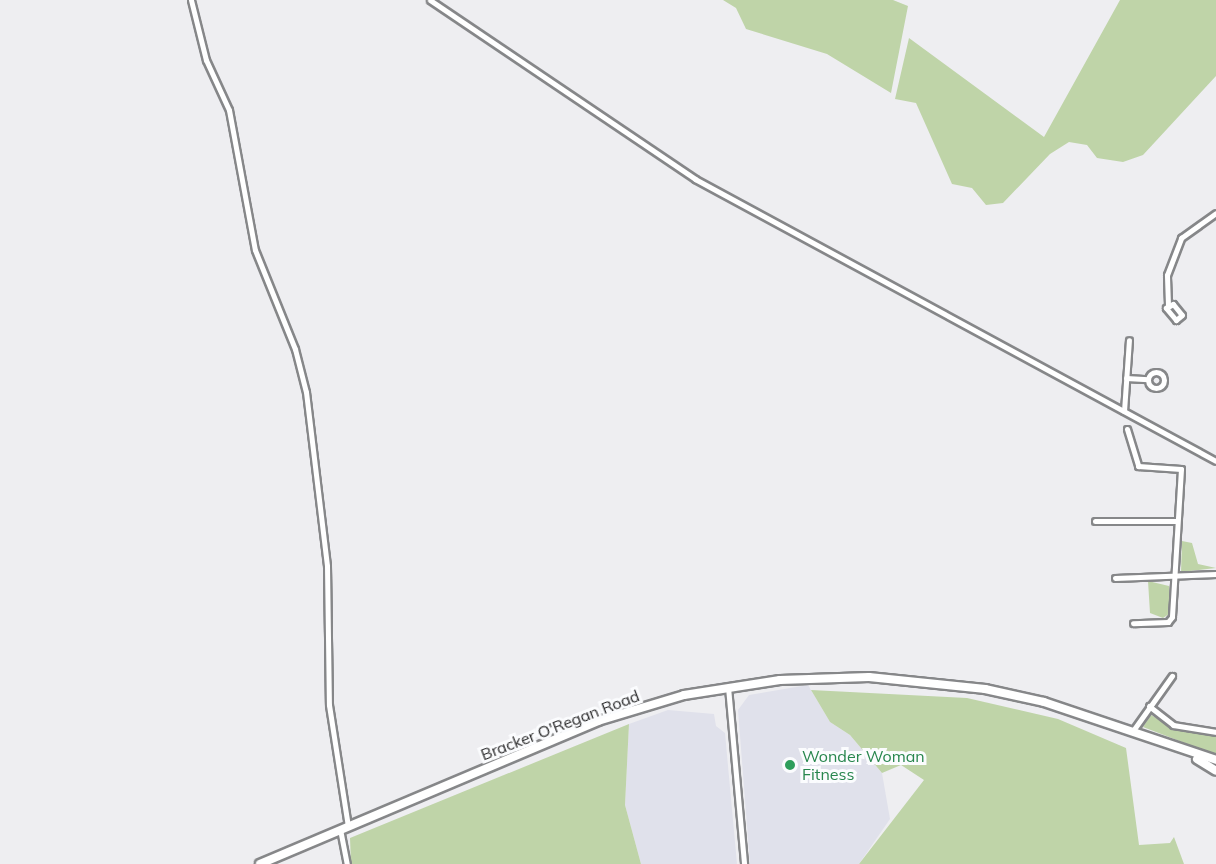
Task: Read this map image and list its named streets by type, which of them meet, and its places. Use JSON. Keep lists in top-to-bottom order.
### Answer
{
  "streets": {
    "main road": ["Bracker O'Regan Road"]
  },
  "places": ["Wonder Woman Fitness"]
}
